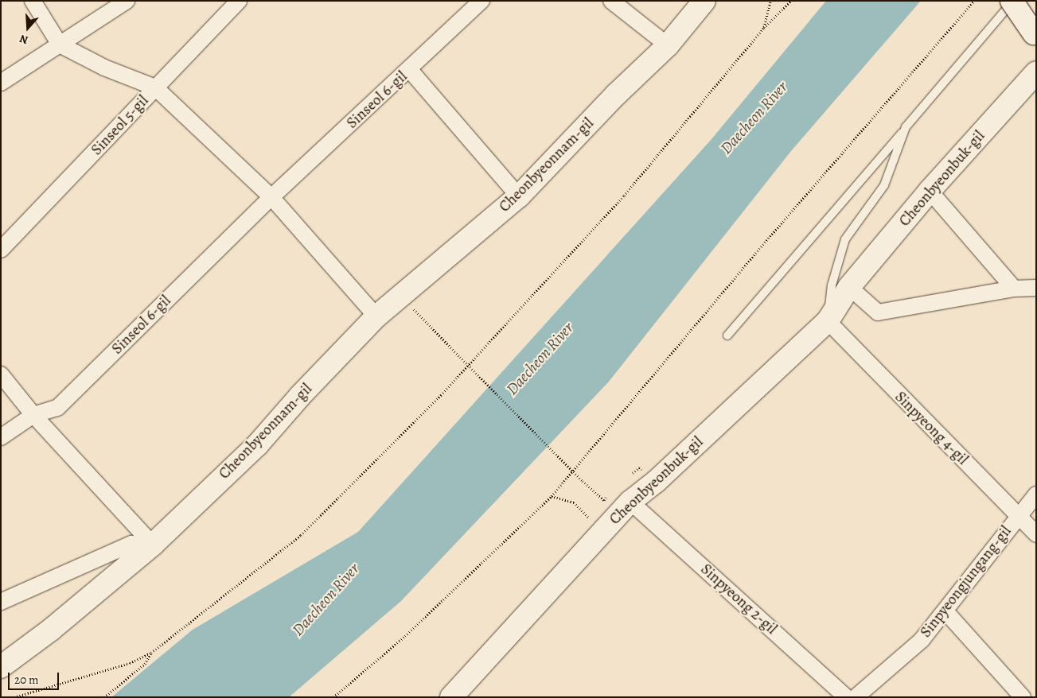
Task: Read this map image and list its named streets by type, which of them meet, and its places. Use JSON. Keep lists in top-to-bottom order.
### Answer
{
  "streets": {
    "street": [
      "Sinseol 6-gil",
      "Sinseol 5-gil",
      "Cheonbyeonnam-gil",
      "Cheonbyeonbuk-gil",
      "Sinpyeong 4-gil",
      "Sinpyeongjungang-gil",
      "Sinpyeong 2-gil"
    ]
  },
  "crossings": [
    ["Cheonbyeonbuk-gil", "Sinpyeong 4-gil"],
    ["Cheonbyeonbuk-gil", "Sinpyeong 2-gil"],
    ["Sinpyeong 4-gil", "Sinpyeongjungang-gil"]
  ],
  "water": ["Daecheon River"],
  "scale_bar": "20 m",
  "north": "bottom"
}
